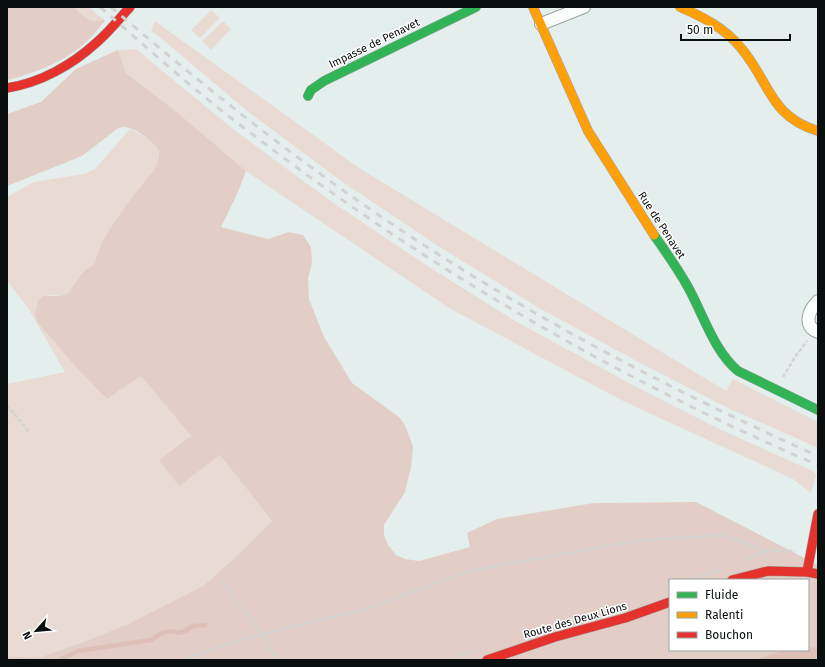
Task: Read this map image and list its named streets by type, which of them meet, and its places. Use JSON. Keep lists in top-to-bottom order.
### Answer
{
  "streets": {
    "street": ["Impasse de Penavet", "Rue de Penavet", "Route des Deux Lions"]
  },
  "legend": ["Fluide", "Ralenti", "Bouchon"],
  "scale_bar": "50 m",
  "north": "bottom left"
}
